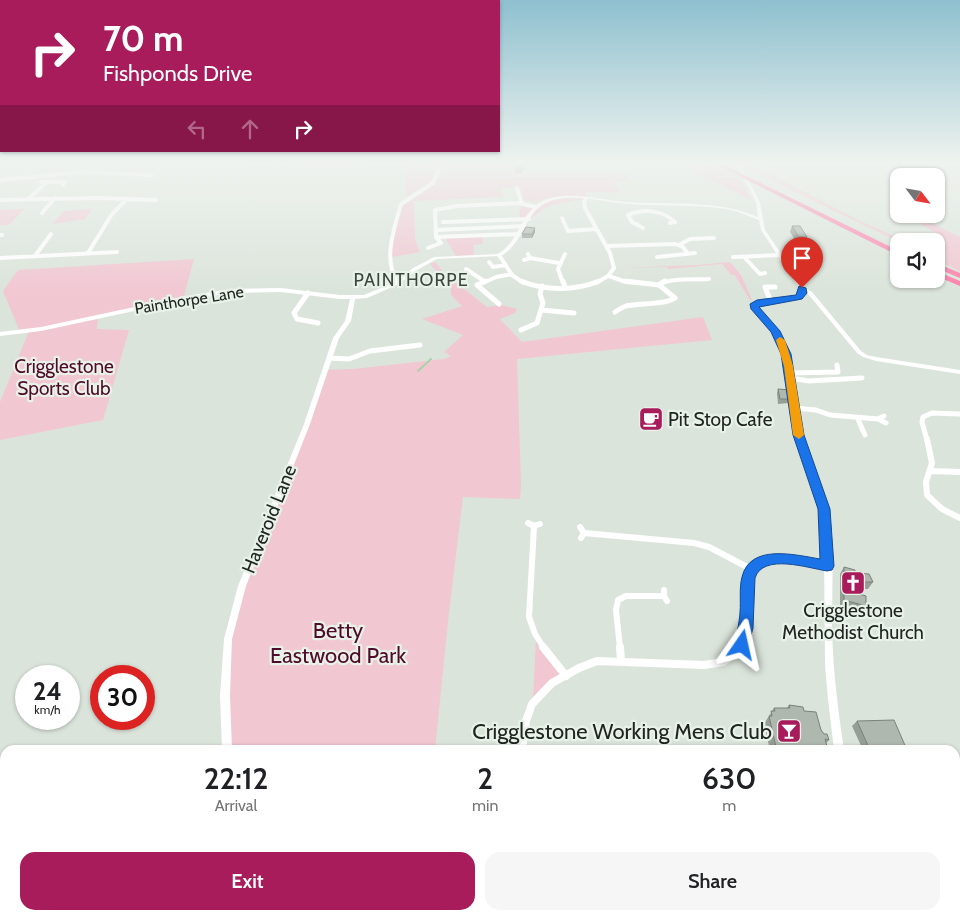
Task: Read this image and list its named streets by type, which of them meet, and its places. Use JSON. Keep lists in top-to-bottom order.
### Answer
{
  "streets": {
    "street": ["Painthorpe Lane", "Haveroid Lane"]
  },
  "crossings": [
    ["Painthorpe Lane", "Haveroid Lane"]
  ],
  "districts": ["PAINTHORPE"],
  "parks": ["Crigglestone Sports Club", "Betty Eastwood Park"],
  "places": {
    "cafe": ["Pit Stop Cafe"],
    "church": ["Crigglestone Methodist Church"],
    "bar": ["Crigglestone Working Mens Club"]
  },
  "north": "bottom right",
  "page": {
    "turn": ["70 m", "Fishponds Drive"],
    "speed": "24 km/h",
    "limit": "30",
    "eta": [
      "22:12",
      "Arrival",
      "2",
      "min",
      "630",
      "m"
    ],
    "buttons": ["Exit", "Share"]
  }
}
